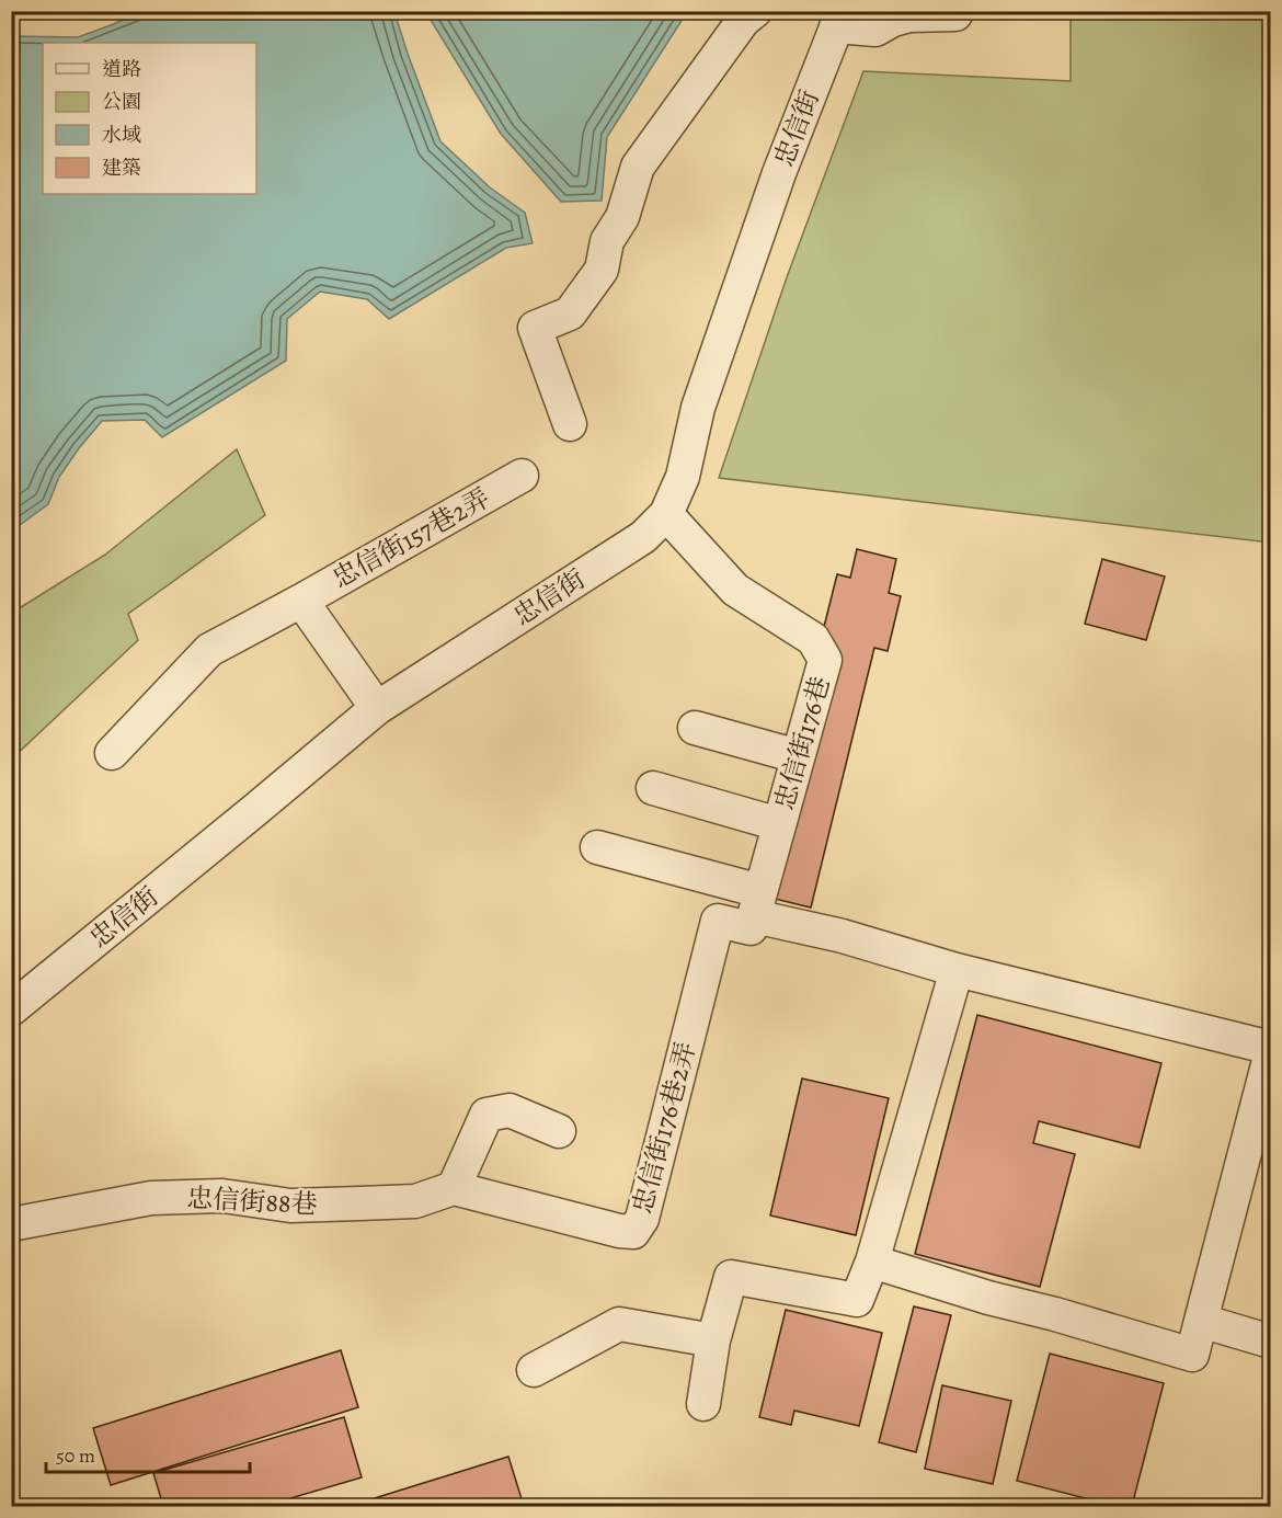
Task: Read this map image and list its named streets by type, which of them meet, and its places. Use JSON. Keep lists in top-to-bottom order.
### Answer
{
  "streets": {
    "street": [
      "忠信街",
      "忠信街157巷2弄",
      "忠信街176巷",
      "忠信街176巷2弄",
      "忠信街88巷"
    ]
  },
  "crossings": [
    ["忠信街", "忠信街176巷"],
    ["忠信街176巷", "忠信街176巷2弄"],
    ["忠信街176巷2弄", "忠信街88巷"]
  ],
  "legend": [
    "道路",
    "公園",
    "水域",
    "建築"
  ],
  "scale_bar": "50 m"
}
